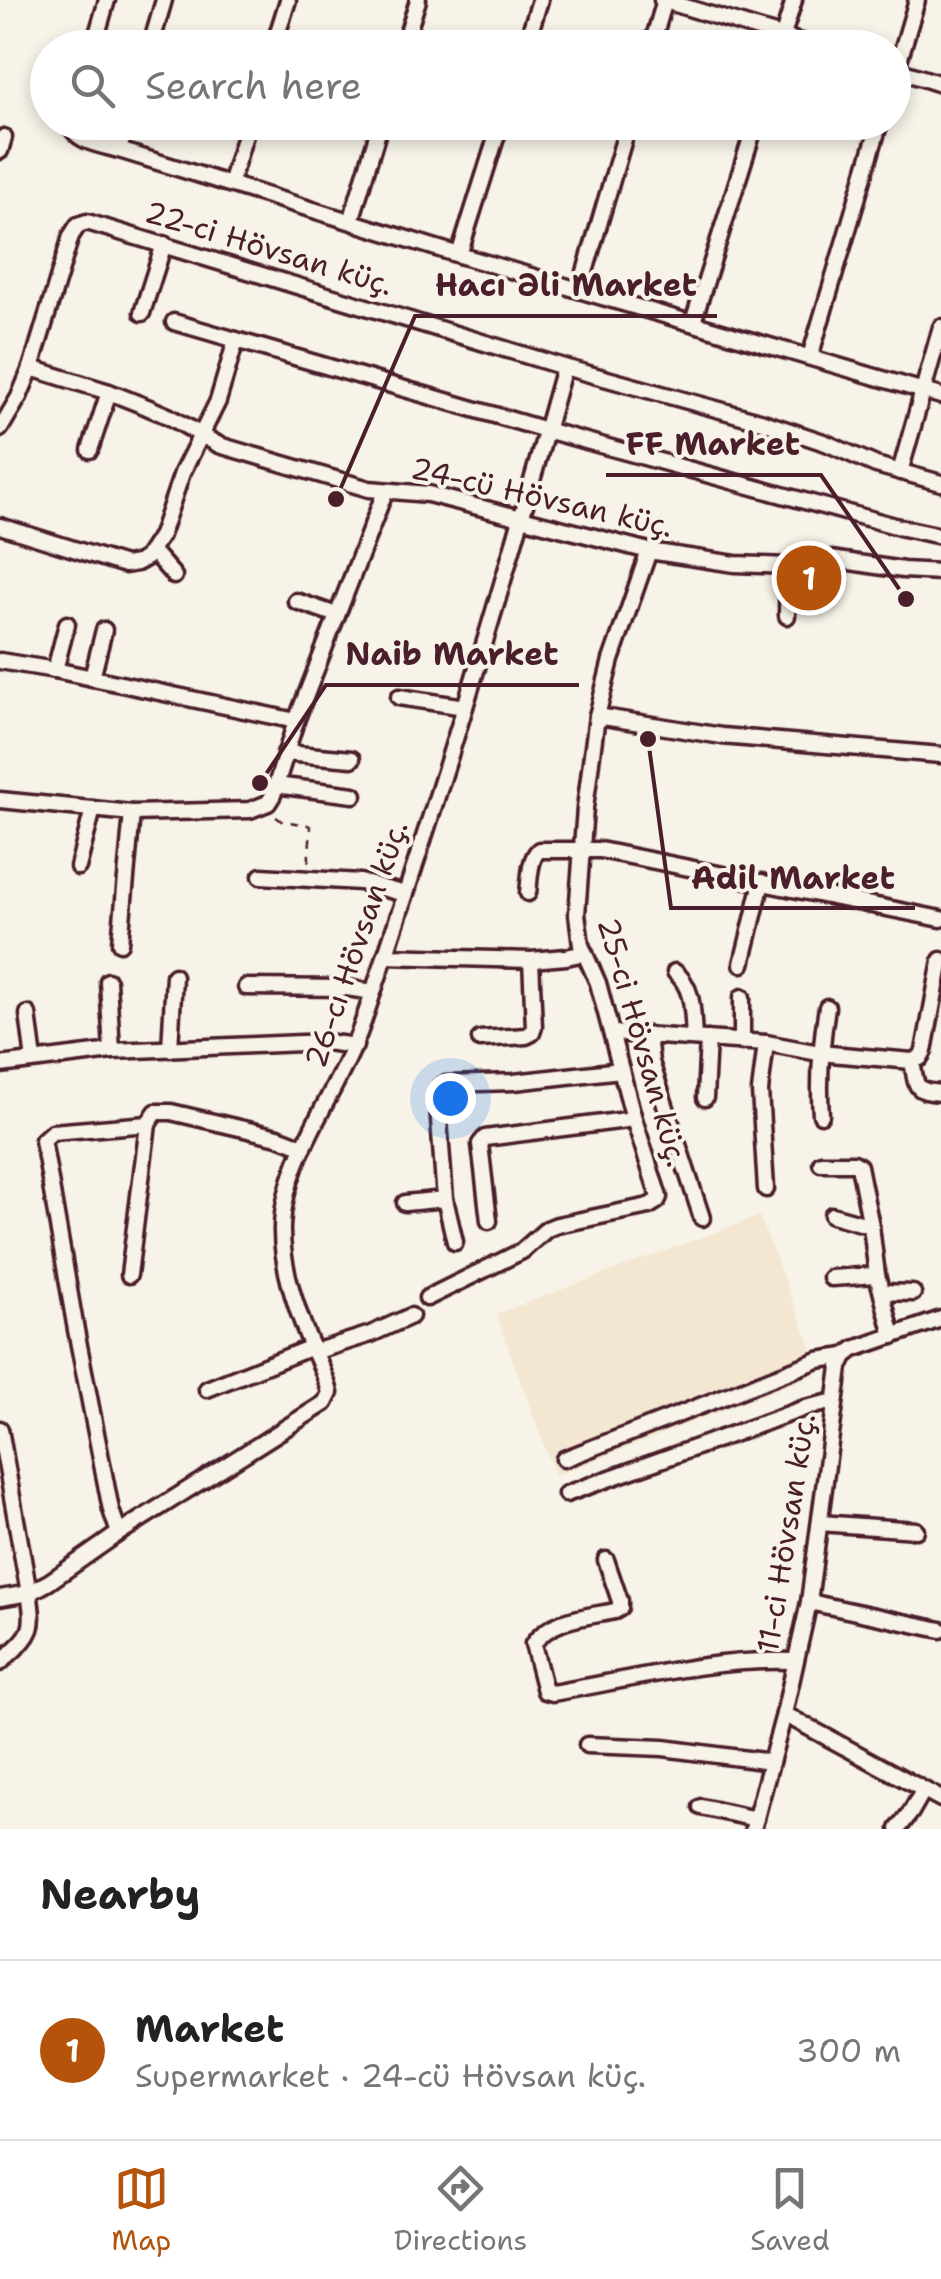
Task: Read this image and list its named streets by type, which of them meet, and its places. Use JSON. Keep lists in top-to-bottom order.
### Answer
{
  "streets": {
    "street": [
      "22-ci Hövsan küç.",
      "24-cü Hövsan küç.",
      "26-cı Hövsan küç.",
      "25-ci Hövsan küç.",
      "11-ci Hövsan küç."
    ]
  },
  "crossings": [
    ["22-ci Hövsan küç.", "24-cü Hövsan küç."],
    ["22-ci Hövsan küç.", "26-cı Hövsan küç."],
    ["24-cü Hövsan küç.", "26-cı Hövsan küç."],
    ["24-cü Hövsan küç.", "25-ci Hövsan küç."]
  ],
  "places": [
    "Hacı Əli Market",
    "FF Market",
    "Adil Market",
    "Naib Market"
  ],
  "page": {
    "search": "Search here",
    "pins": "1",
    "heading": "Nearby",
    "list": [
      {
        "mark": "1",
        "name": "Market",
        "note": "Supermarket · 24-cü Hövsan küç.",
        "value": "300 m"
      }
    ],
    "nav": ["Map", "Directions", "Saved"]
  }
}
